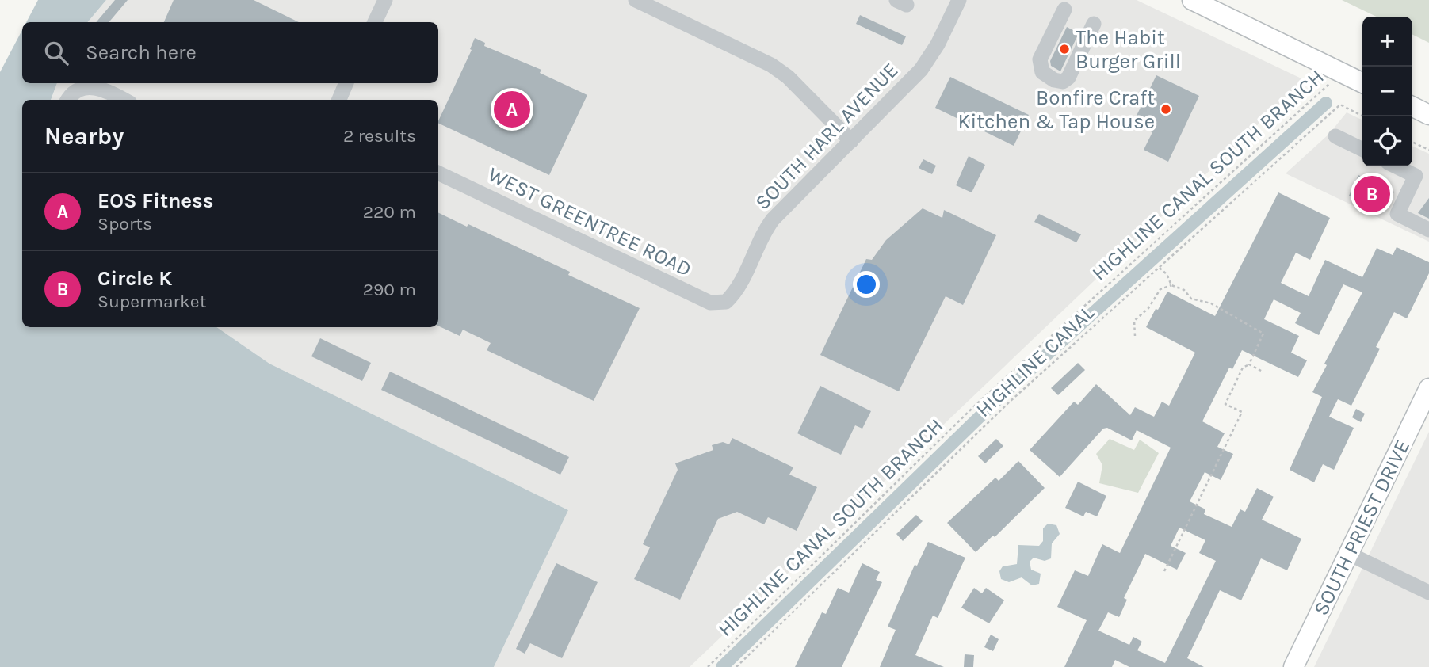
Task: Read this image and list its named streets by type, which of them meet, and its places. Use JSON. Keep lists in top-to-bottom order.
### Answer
{
  "streets": {
    "main road": ["SOUTH PRIEST DRIVE"],
    "street": ["SOUTH HARL AVENUE", "WEST GREENTREE ROAD"],
    "path": ["HIGHLINE CANAL SOUTH BRANCH", "HIGHLINE CANAL"]
  },
  "crossings": [
    ["SOUTH HARL AVENUE", "WEST GREENTREE ROAD"]
  ],
  "places": ["The Habit Burger Grill", "Bonfire Craft Kitchen & Tap House"],
  "page": {
    "map_buttons": ["+", "−"],
    "search": "Search here",
    "pins": ["A", "B"],
    "heading": ["Nearby", "2 results"],
    "list": [
      {
        "mark": "A",
        "name": "EOS Fitness",
        "note": "Sports",
        "value": "220 m"
      },
      {
        "mark": "B",
        "name": "Circle K",
        "note": "Supermarket",
        "value": "290 m"
      }
    ]
  }
}
